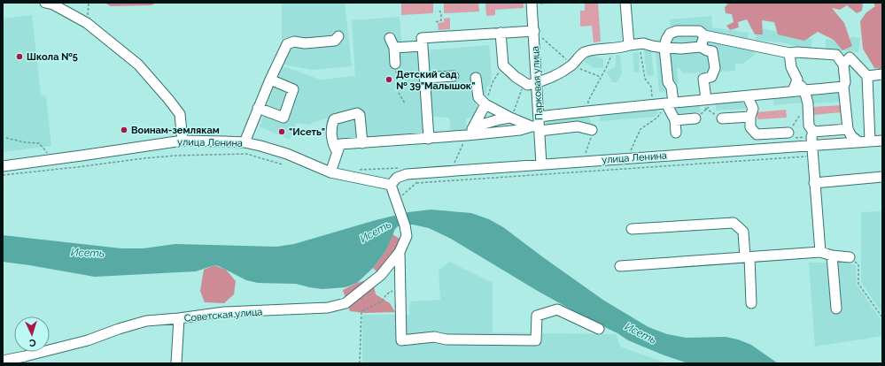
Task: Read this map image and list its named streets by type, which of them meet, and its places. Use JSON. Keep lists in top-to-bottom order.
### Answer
{
  "streets": {
    "street": ["Парковая улица", "улица Ленина", "Советская улица"]
  },
  "crossings": [
    ["Парковая улица", "улица Ленина"],
    ["улица Ленина", "Советская улица"]
  ],
  "water": ["Исеть"],
  "places": [
    "Школа №5",
    "Детский сад № 39\"Малышок\"",
    "Воинам-землякам",
    "\"Исеть\""
  ],
  "north": "bottom"
}
